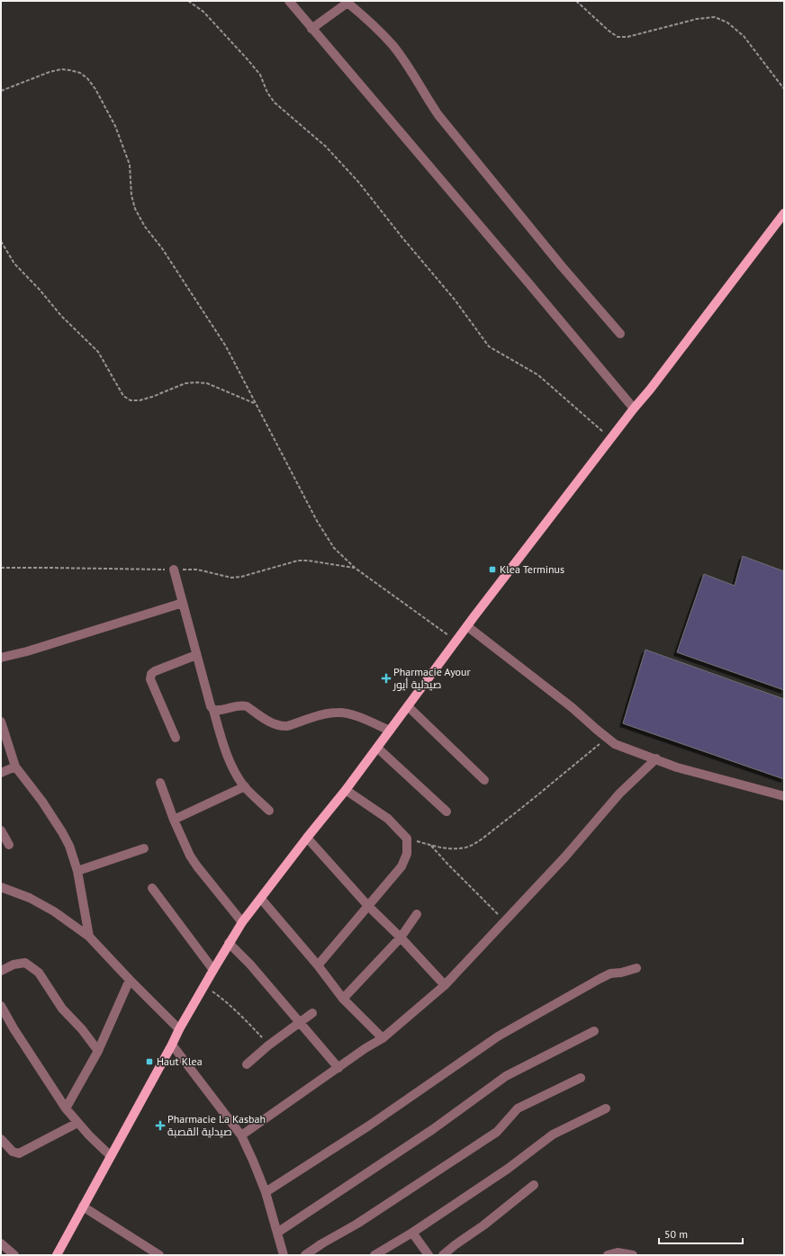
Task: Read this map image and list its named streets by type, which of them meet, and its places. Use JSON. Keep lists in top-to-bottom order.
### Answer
{
  "places": {
    "transit": ["Klea Terminus", "Haut Klea"],
    "health": ["Pharmacie Ayour صيدلية أيور", "Pharmacie La Kasbah صيدلية القصبة"]
  },
  "scale_bar": "50 m"
}
